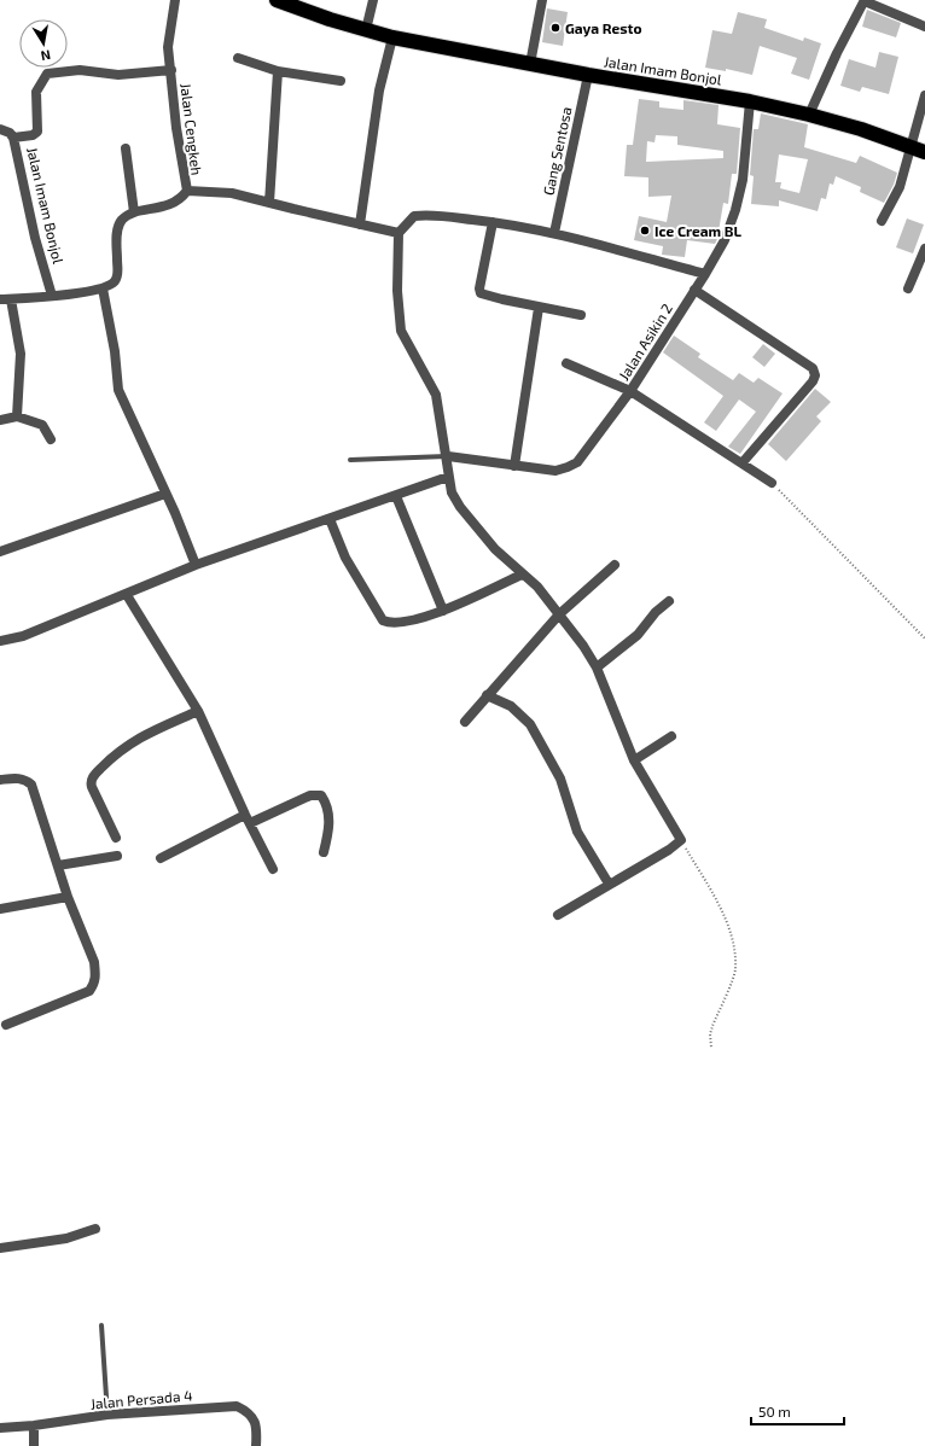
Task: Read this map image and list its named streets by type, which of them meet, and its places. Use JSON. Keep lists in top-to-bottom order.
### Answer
{
  "streets": {
    "highway": ["Jalan Imam Bonjol"],
    "street": [
      "Jalan Cengkeh",
      "Gang Sentosa",
      "Jalan Asikin 2",
      "Jalan Persada 4"
    ]
  },
  "crossings": [
    ["Jalan Imam Bonjol", "Gang Sentosa"],
    ["Jalan Imam Bonjol", "Jalan Asikin 2"]
  ],
  "places": ["Gaya Resto", "Ice Cream BL"],
  "scale_bar": "50 m",
  "north": "bottom"
}
